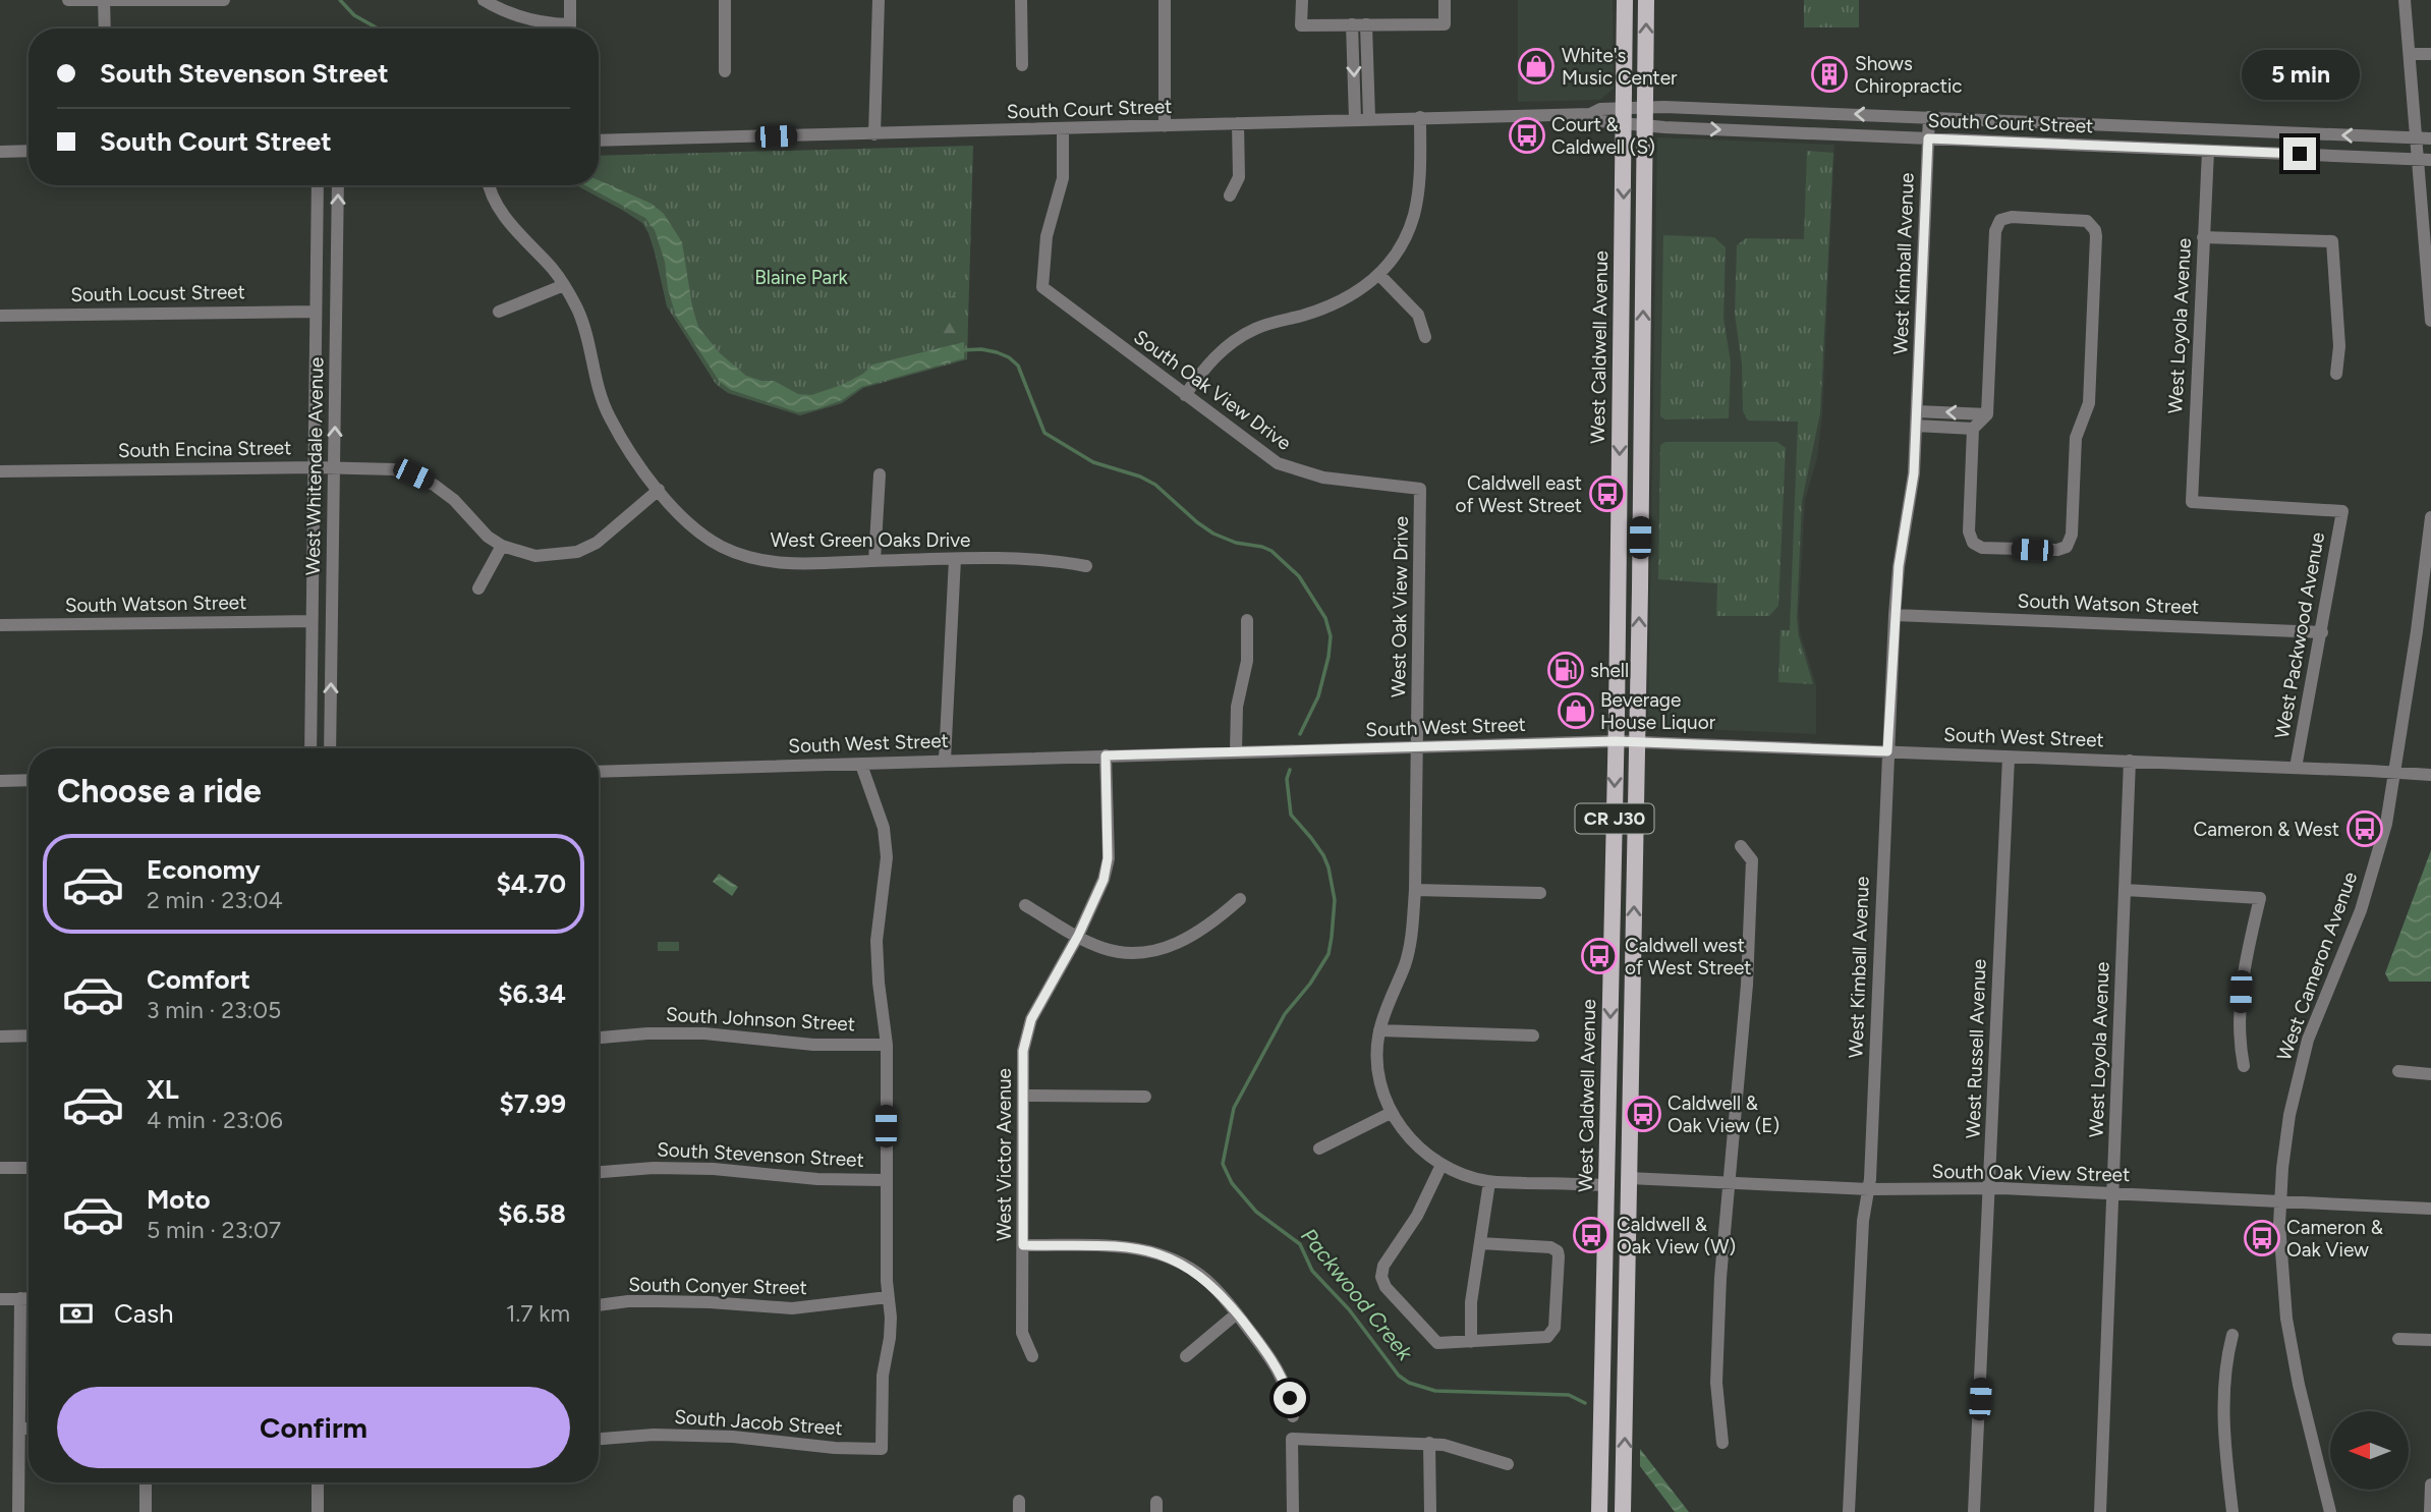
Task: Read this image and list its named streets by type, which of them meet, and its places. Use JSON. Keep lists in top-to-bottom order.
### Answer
{
  "streets": {
    "main road": ["West Caldwell Avenue", "CR J30"],
    "street": [
      "South Court Street",
      "West Kimball Avenue",
      "South Locust Street",
      "West Loyola Avenue",
      "South Oak View Drive",
      "South Encina Street",
      "West Whitendale Avenue",
      "West Green Oaks Drive",
      "South Watson Street",
      "West Oak View Drive",
      "West Packwood Avenue",
      "South West Street",
      "West Cameron Avenue",
      "South Johnson Street",
      "West Russell Avenue",
      "South Stevenson Street",
      "West Victor Avenue",
      "South Oak View Street",
      "South Conyer Street",
      "South Jacob Street"
    ]
  },
  "crossings": [
    ["South Court Street", "West Kimball Avenue"],
    ["South Court Street", "West Loyola Avenue"],
    ["South Court Street", "West Caldwell Avenue"],
    ["South Court Street", "South Oak View Drive"],
    ["South Court Street", "CR J30"],
    ["West Kimball Avenue", "South Watson Street"],
    ["West Kimball Avenue", "South West Street"],
    ["West Kimball Avenue", "South Oak View Street"],
    ["South Locust Street", "West Whitendale Avenue"],
    ["West Loyola Avenue", "West Packwood Avenue"],
    ["West Loyola Avenue", "South West Street"],
    ["West Loyola Avenue", "South Oak View Street"],
    ["West Caldwell Avenue", "South West Street"],
    ["West Caldwell Avenue", "CR J30"],
    ["South Oak View Drive", "West Oak View Drive"],
    ["South Encina Street", "West Whitendale Avenue"],
    ["South Encina Street", "West Green Oaks Drive"],
    ["West Whitendale Avenue", "South Watson Street"],
    ["South Watson Street", "West Packwood Avenue"],
    ["West Oak View Drive", "South West Street"],
    ["West Packwood Avenue", "South West Street"],
    ["South West Street", "CR J30"],
    ["South West Street", "West Cameron Avenue"],
    ["South West Street", "West Russell Avenue"],
    ["South West Street", "West Victor Avenue"],
    ["CR J30", "South Oak View Street"],
    ["West Cameron Avenue", "South Oak View Street"],
    ["West Russell Avenue", "South Oak View Street"],
    ["South Conyer Street", "South Jacob Street"]
  ],
  "water": ["Packwood Creek"],
  "parks": ["Blaine Park"],
  "places": {
    "shop": ["White's Music Center", "Beverage House Liquor"],
    "building": ["Shows Chiropractic"],
    "bus stop": [
      "Court & Caldwell (S)",
      "Caldwell east of West Street",
      "Cameron & West",
      "Caldwell west of West Street",
      "Caldwell & Oak View (E)",
      "Caldwell & Oak View (W)",
      "Cameron & Oak View"
    ],
    "fuel station": ["shell"]
  },
  "north": "left",
  "page": {
    "banner": ["South Stevenson Street", "South Court Street"],
    "bubble": "5 min",
    "heading": "Choose a ride",
    "list": [
      {
        "name": "Economy",
        "note": "2 min · 23:04",
        "value": "$4.70"
      },
      {
        "name": "Comfort",
        "note": "3 min · 23:05",
        "value": "$6.34"
      },
      {
        "name": "XL",
        "note": "4 min · 23:06",
        "value": "$7.99"
      },
      {
        "name": "Moto",
        "note": "5 min · 23:07",
        "value": "$6.58"
      }
    ],
    "pay": ["Cash", "1.7 km"],
    "buttons": "Confirm"
  }
}
